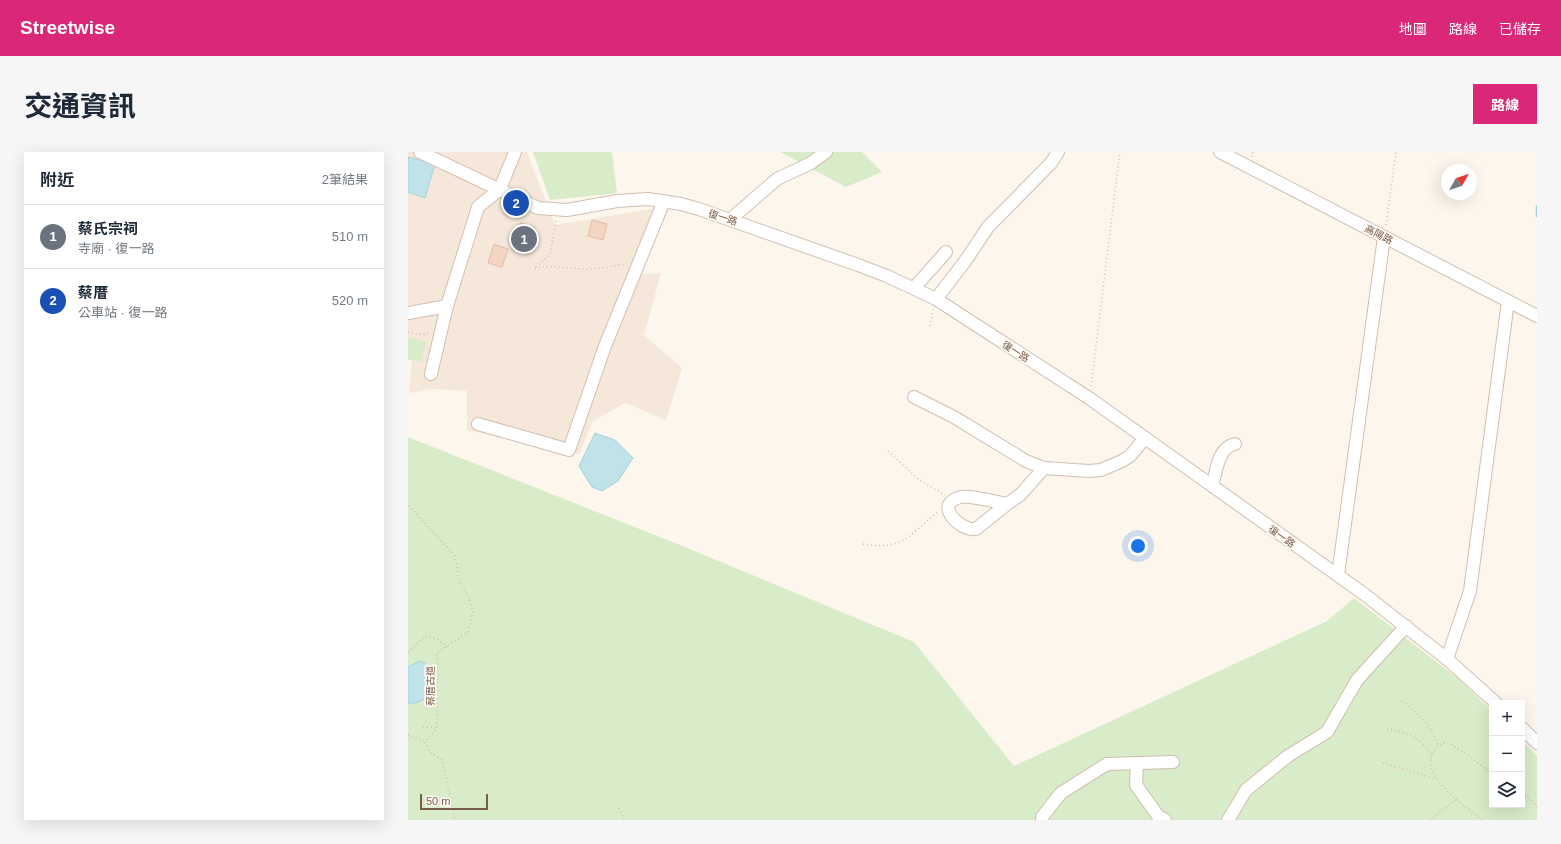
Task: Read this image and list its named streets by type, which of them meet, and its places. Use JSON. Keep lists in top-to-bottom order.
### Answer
{
  "streets": {
    "street": ["復一路", "高陽路"],
    "path": ["蔡厝古道"]
  },
  "scale_bar": "50 m",
  "north": "top right",
  "page": {
    "header": "Streetwise",
    "nav": ["地圖", "路線", "已儲存"],
    "title": "交通資訊",
    "buttons": "路線",
    "heading": ["附近", "2筆結果"],
    "pins": ["2", "1"],
    "list": [
      {
        "mark": "1",
        "name": "蔡氏宗祠",
        "note": "寺廟 · 復一路",
        "value": "510 m"
      },
      {
        "mark": "2",
        "name": "蔡厝",
        "note": "公車站 · 復一路",
        "value": "520 m"
      }
    ],
    "map_buttons": ["+", "−"],
    "scale": "50 m"
  }
}
